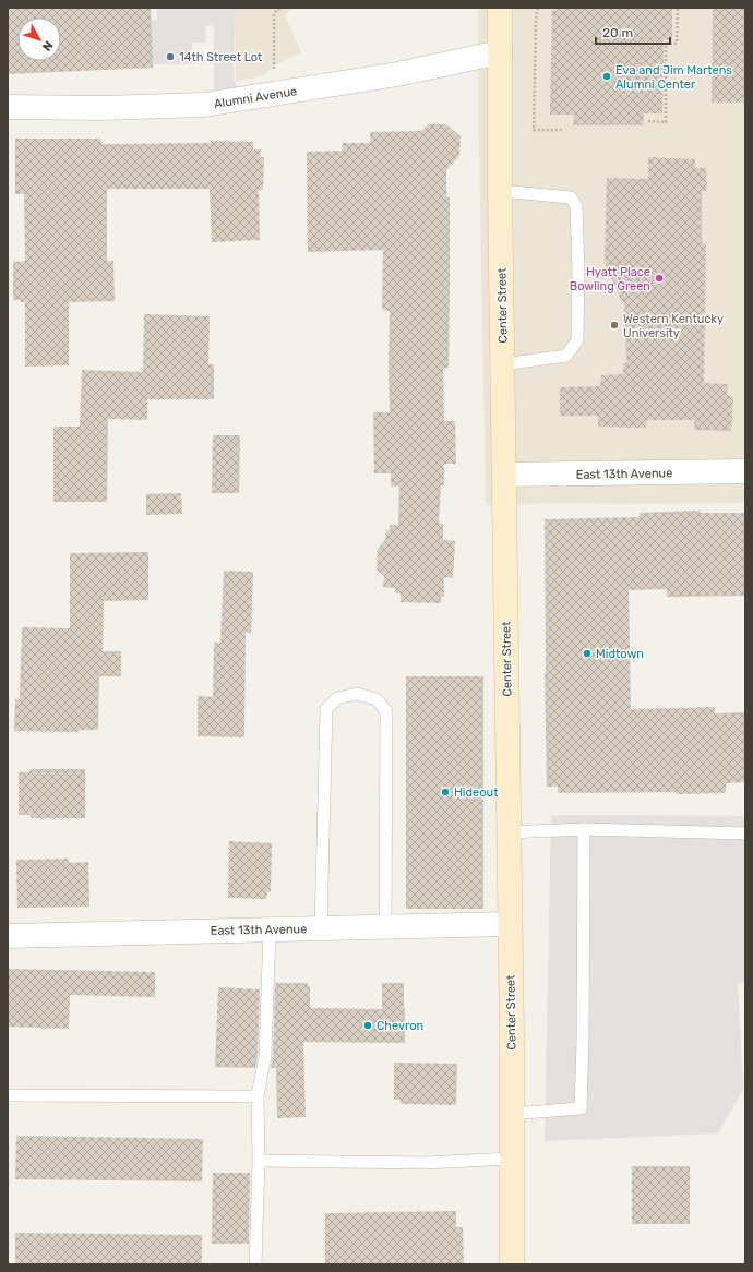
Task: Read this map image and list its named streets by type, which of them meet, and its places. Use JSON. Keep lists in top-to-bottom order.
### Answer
{
  "streets": {
    "street": ["Alumni Avenue", "Center Street", "East 13th Avenue"]
  },
  "crossings": [
    ["Alumni Avenue", "Center Street"],
    ["Center Street", "East 13th Avenue"]
  ],
  "places": [
    "14th Street Lot",
    "Eva and Jim Martens Alumni Center",
    "Hyatt Place Bowling Green",
    "Western Kentucky University",
    "Midtown",
    "Hideout",
    "Chevron"
  ],
  "scale_bar": "20 m",
  "north": "bottom right"
}
